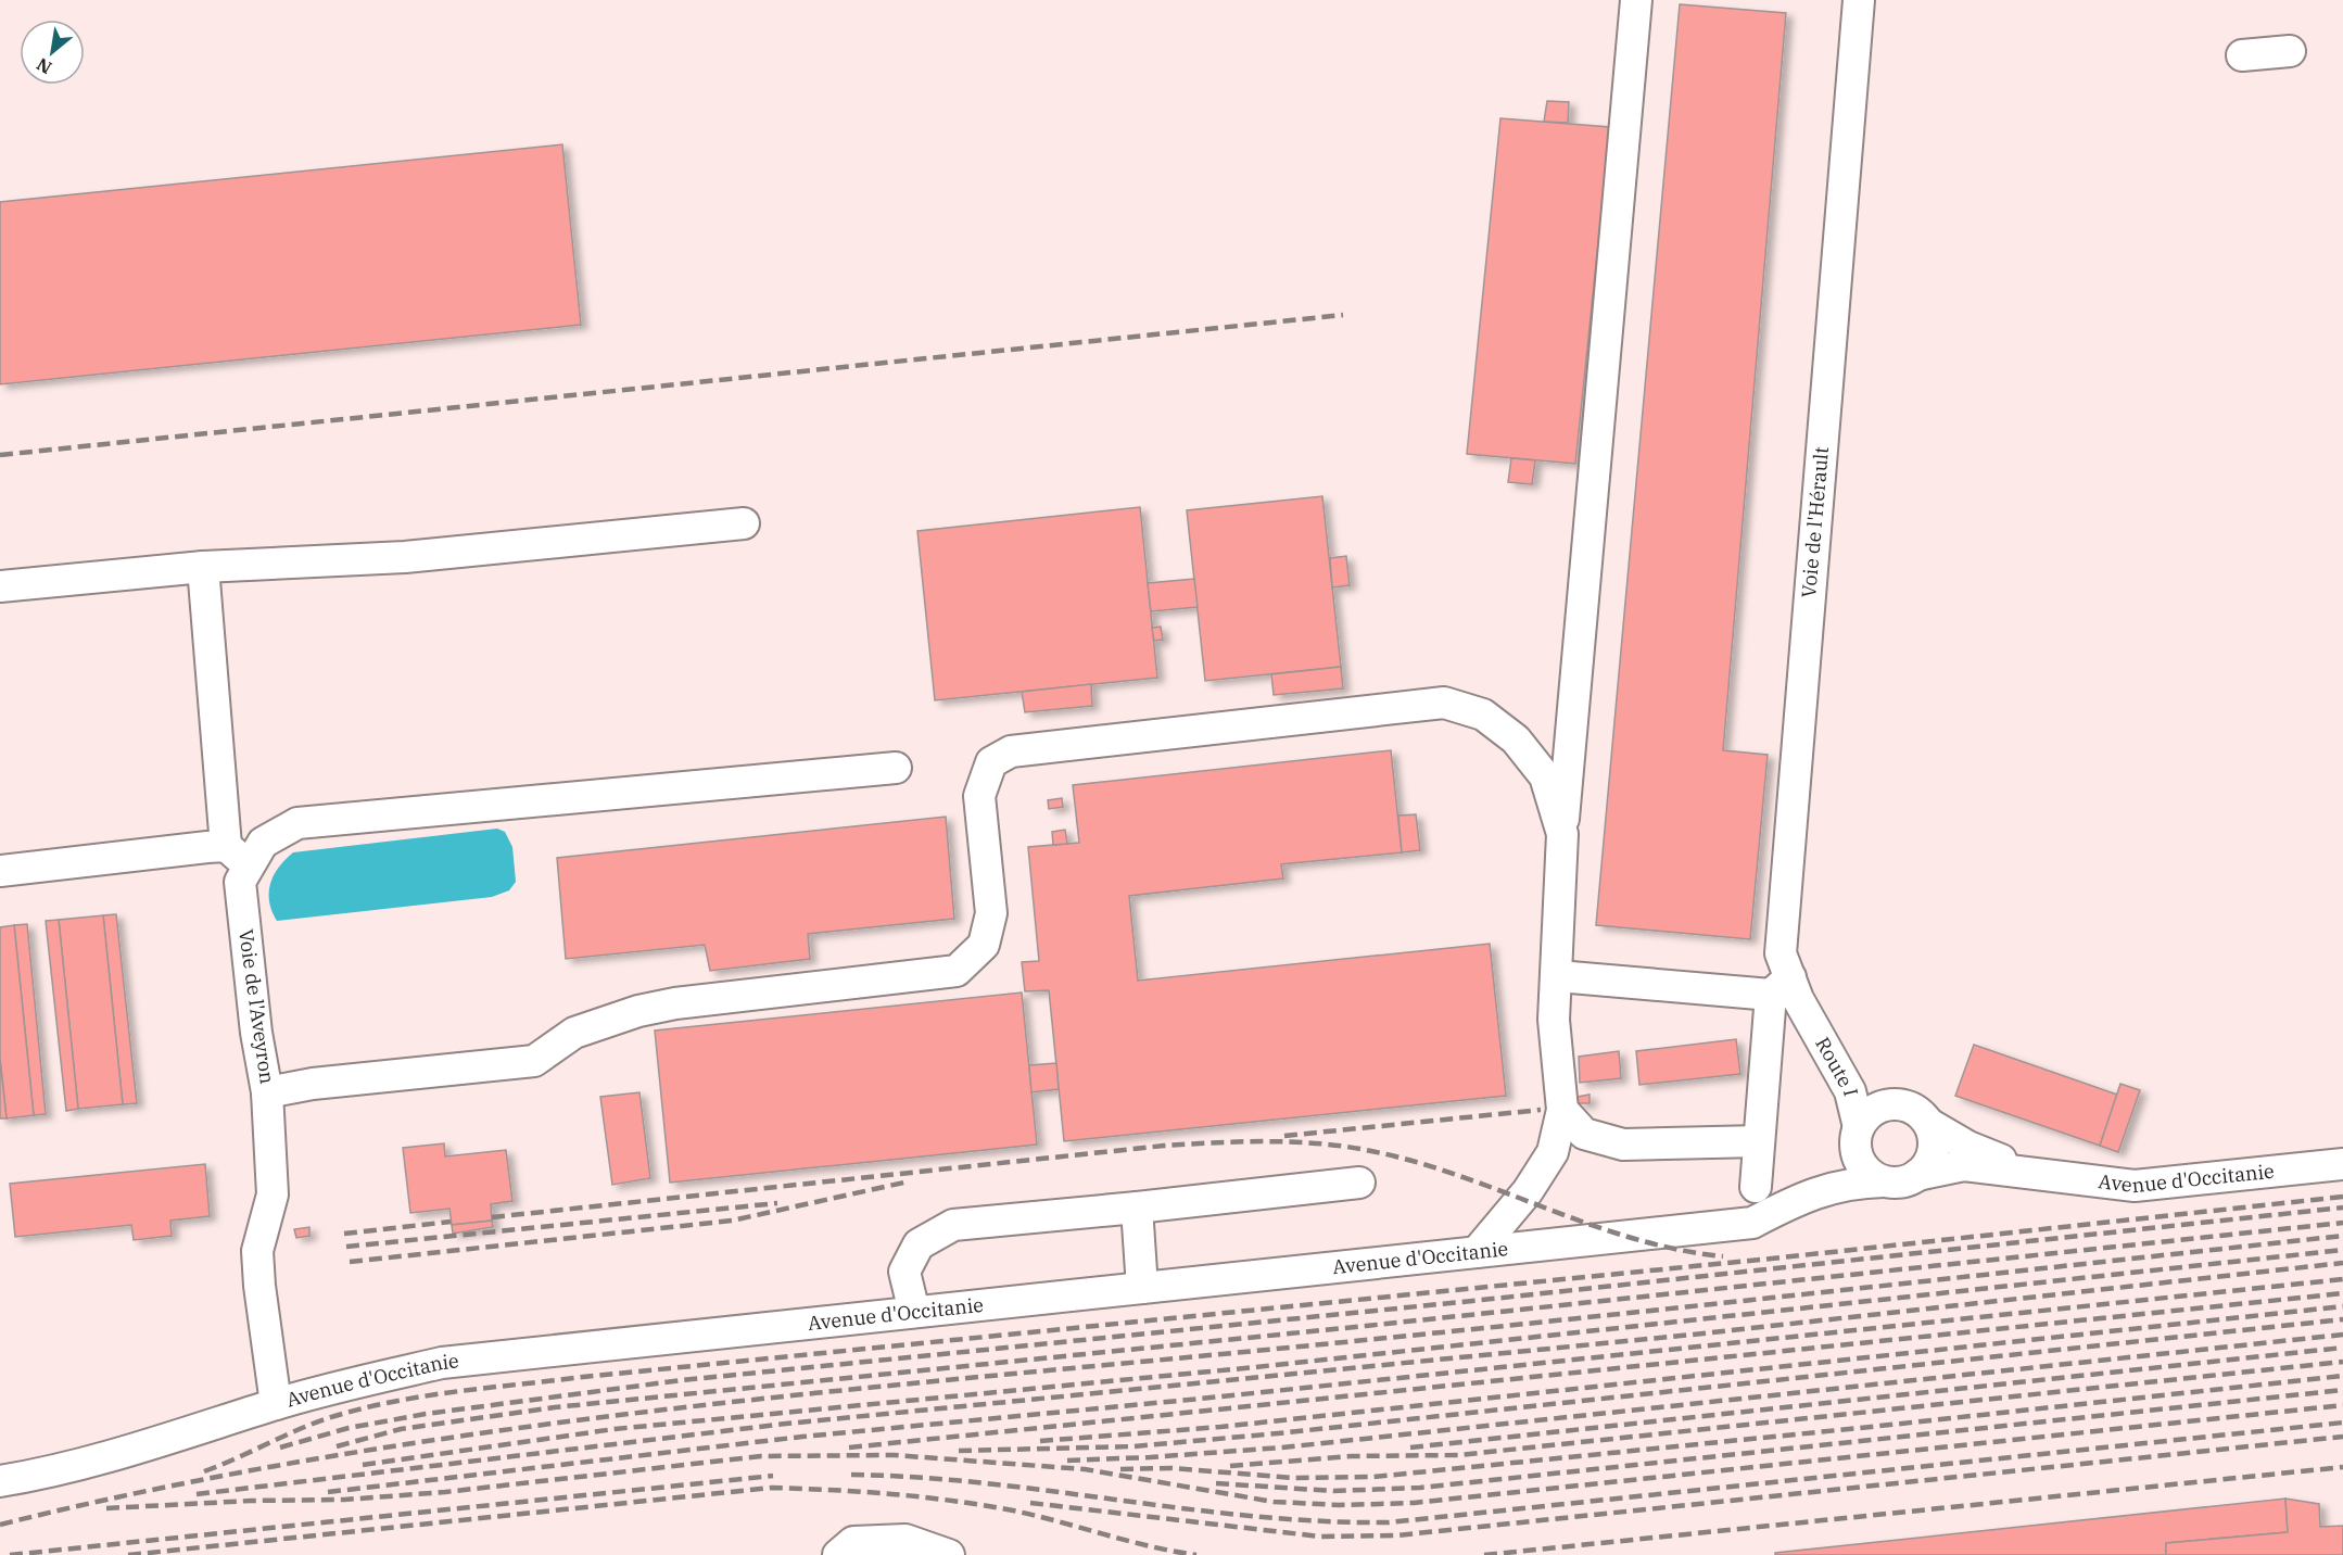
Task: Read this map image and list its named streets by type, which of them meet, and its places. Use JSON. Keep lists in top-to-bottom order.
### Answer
{
  "streets": {
    "street": [
      "Voie de l'Hérault",
      "Voie de l'Aveyron",
      "Route I",
      "Avenue d'Occitanie"
    ]
  },
  "crossings": [
    ["Voie de l'Hérault", "Route I"],
    ["Voie de l'Aveyron", "Avenue d'Occitanie"],
    ["Route I", "Avenue d'Occitanie"]
  ],
  "north": "bottom left"
}
